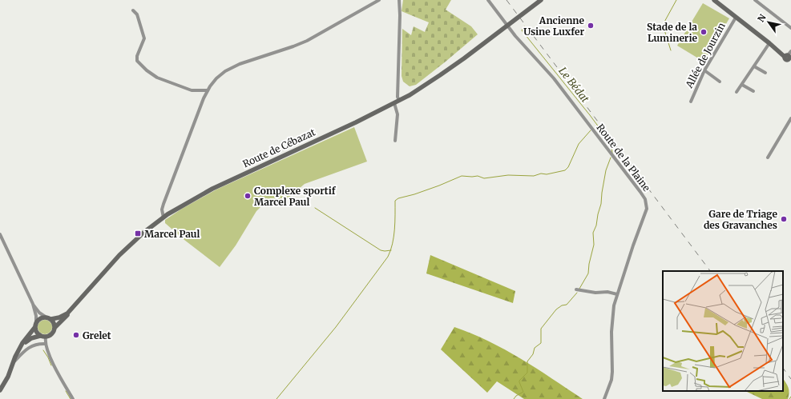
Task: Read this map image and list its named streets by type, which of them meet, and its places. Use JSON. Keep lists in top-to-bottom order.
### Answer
{
  "streets": {
    "main road": ["Route de Cébazat"],
    "street": ["Allée de Jourzin", "Route de la Plaine"]
  },
  "crossings": [
    ["Route de Cébazat", "Route de la Plaine"]
  ],
  "water": ["Le Bédat"],
  "places": {
    "other": [
      "Ancienne Usine Luxfer",
      "Stade de la Luminerie",
      "Complexe sportif Marcel Paul",
      "Gare de Triage des Gravanches",
      "Grelet"
    ],
    "transit": ["Marcel Paul"]
  },
  "north": "top left"
}
